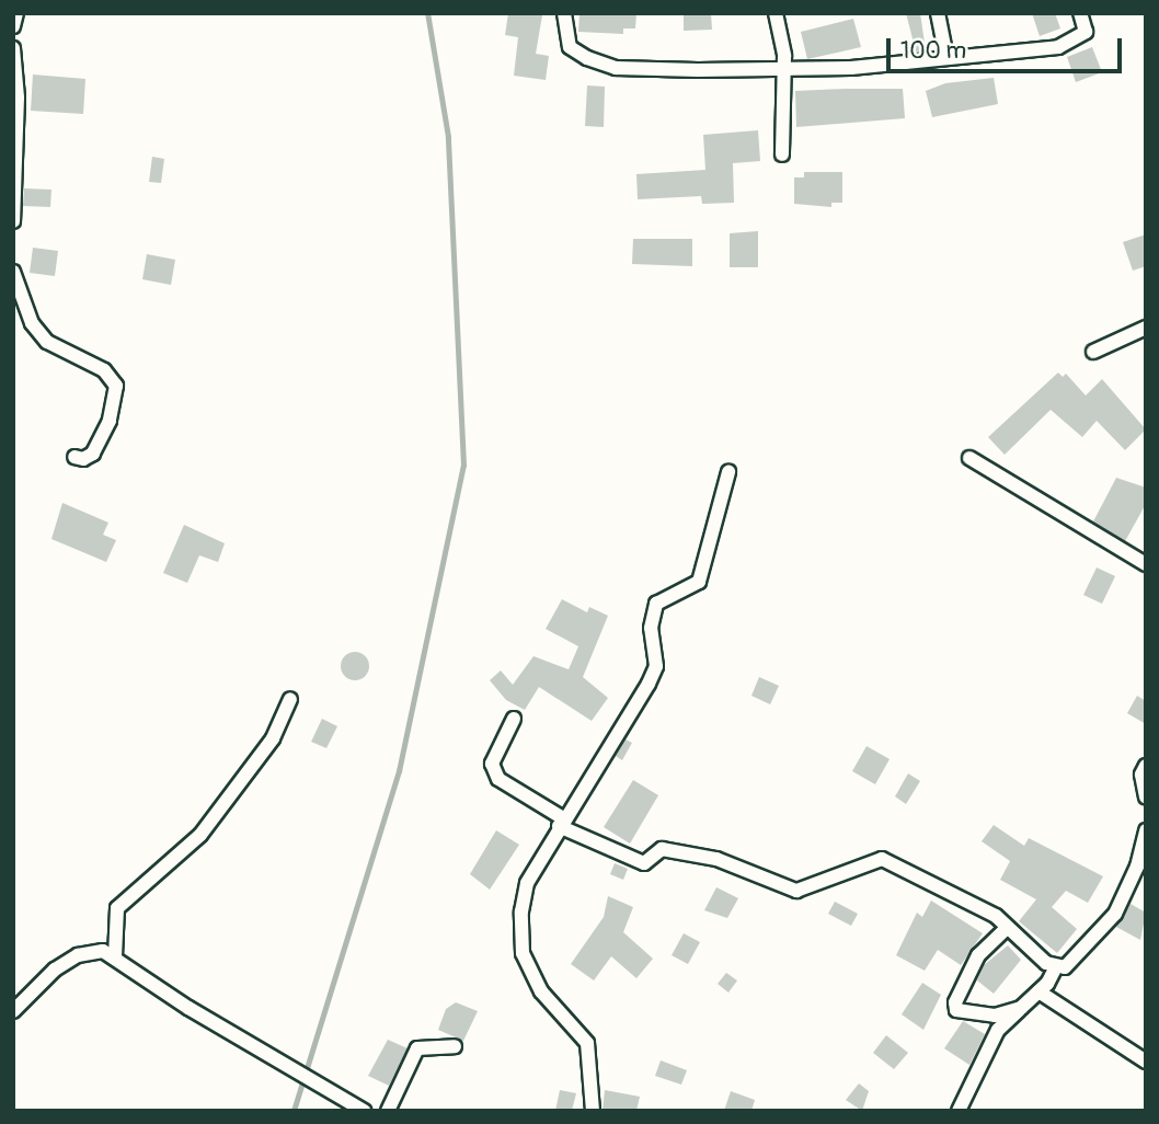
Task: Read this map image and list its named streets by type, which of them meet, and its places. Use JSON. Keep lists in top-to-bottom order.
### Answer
{
  "scale_bar": "100 m"
}
